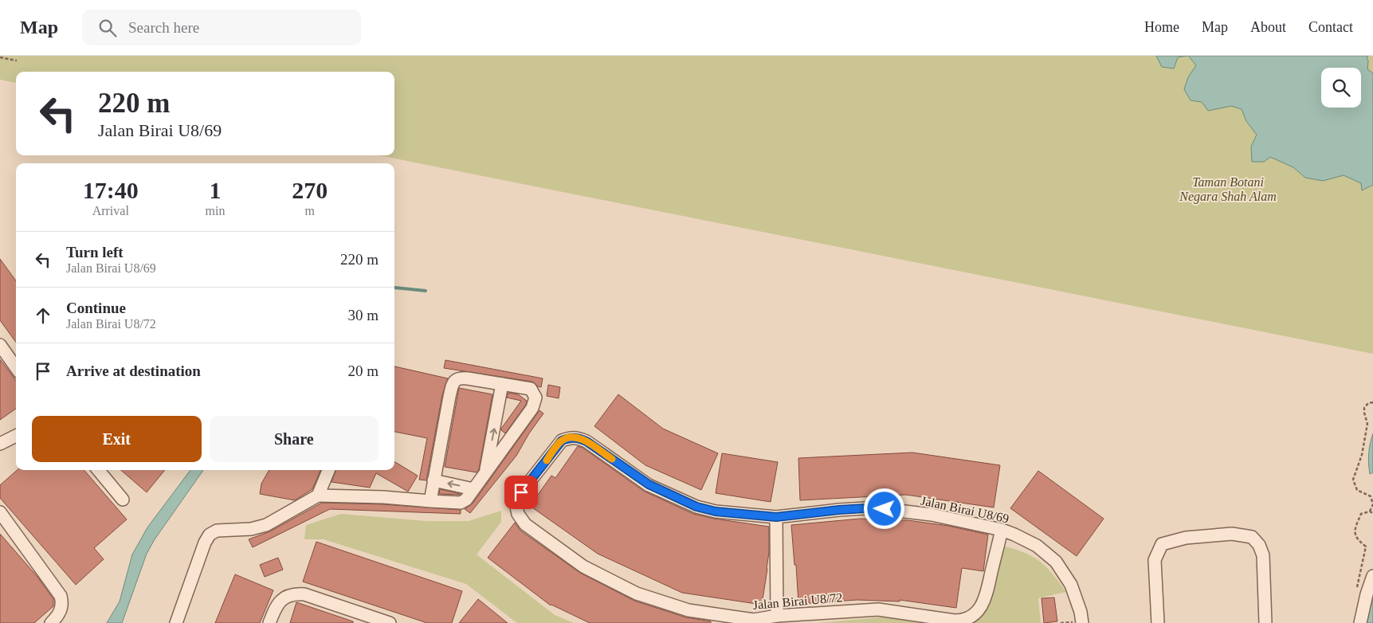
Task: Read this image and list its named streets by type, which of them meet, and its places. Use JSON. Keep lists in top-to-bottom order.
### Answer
{
  "streets": {
    "street": ["Jalan Birai U8/69", "Jalan Birai U8/72"]
  },
  "crossings": [
    ["Jalan Birai U8/69", "Jalan Birai U8/72"]
  ],
  "parks": ["Taman Botani Negara Shah Alam"],
  "page": {
    "header": "Map",
    "search": "Search here",
    "nav": [
      "Home",
      "Map",
      "About",
      "Contact"
    ],
    "turn": ["220 m", "Jalan Birai U8/69"],
    "eta": [
      "17:40",
      "Arrival",
      "1",
      "min",
      "270",
      "m"
    ],
    "list": [
      {
        "name": "Turn left",
        "note": "Jalan Birai U8/69",
        "value": "220 m"
      },
      {
        "name": "Continue",
        "note": "Jalan Birai U8/72",
        "value": "30 m"
      },
      {
        "name": "Arrive at destination",
        "value": "20 m"
      }
    ],
    "buttons": ["Exit", "Share"]
  }
}
